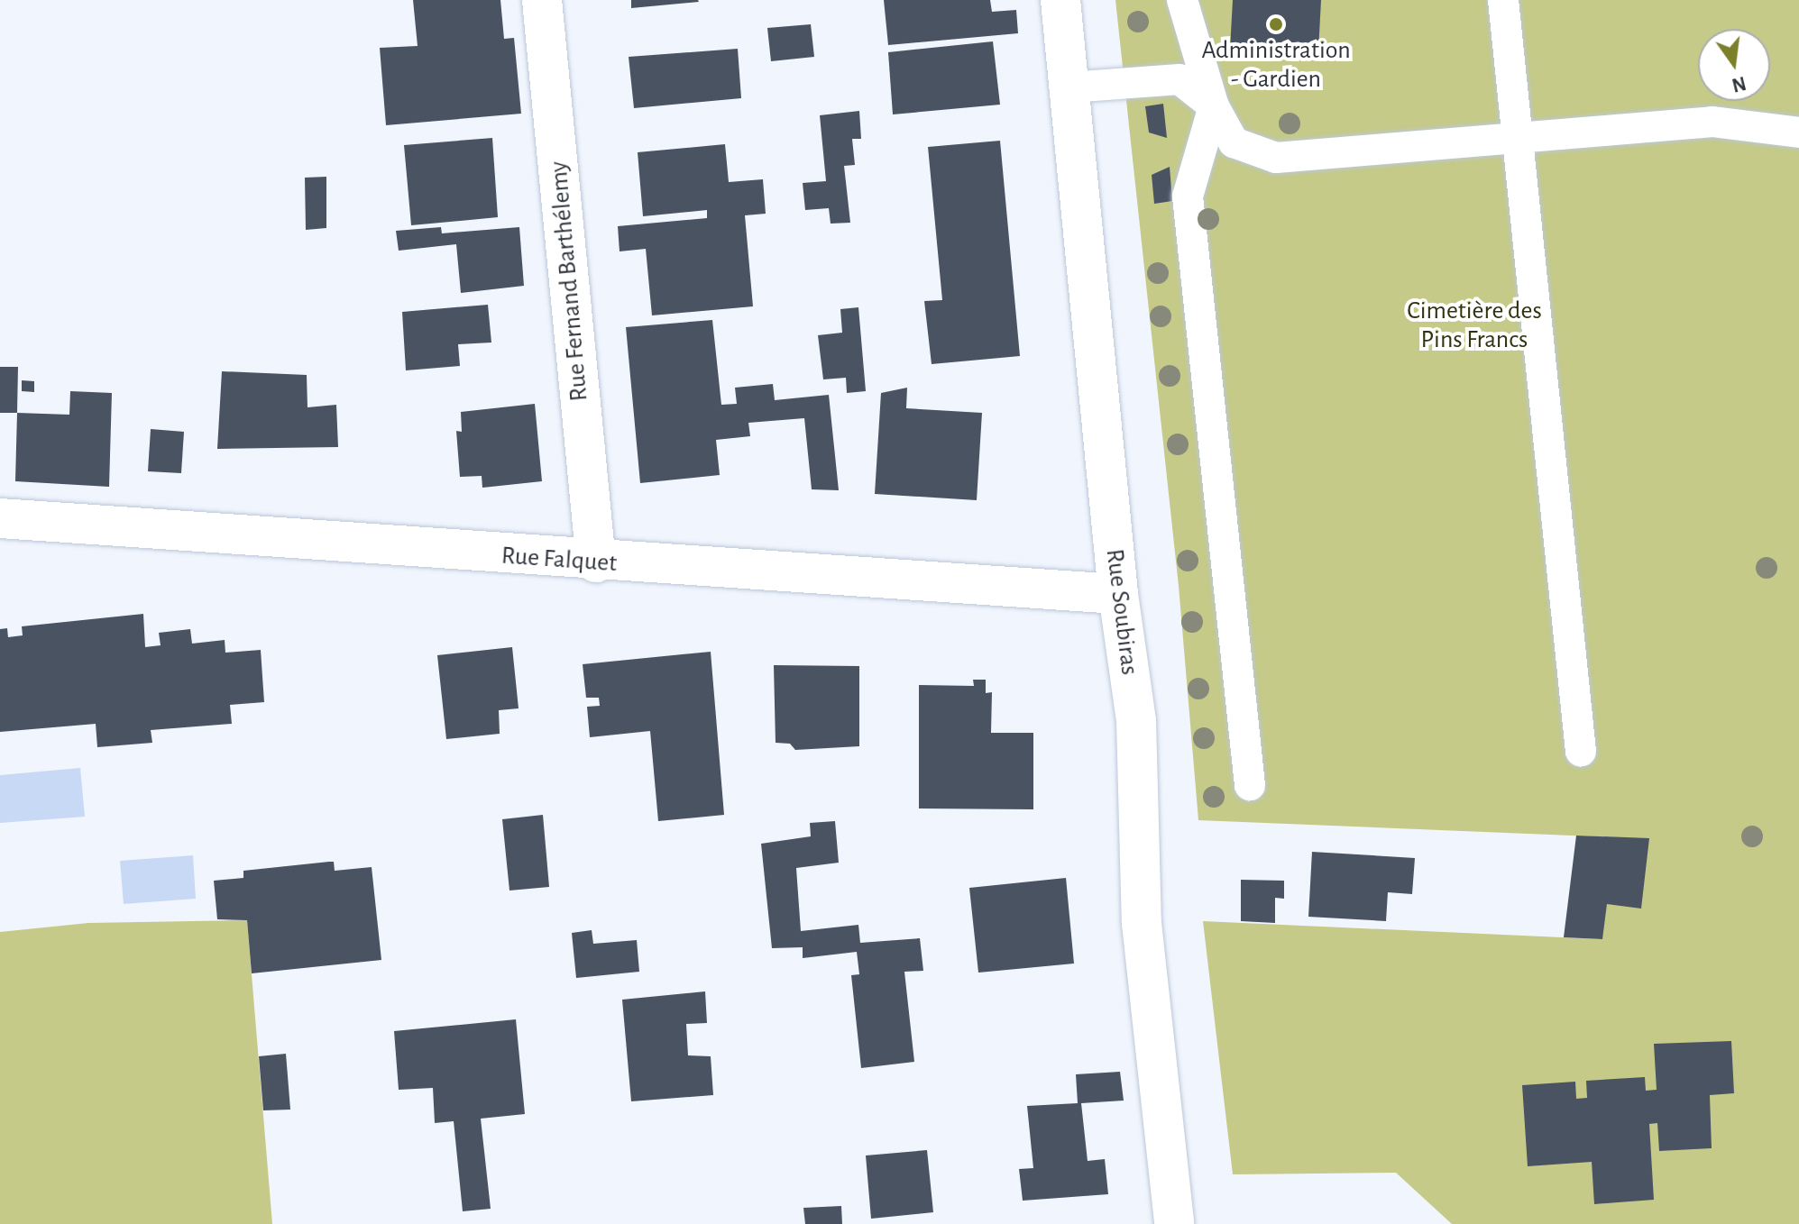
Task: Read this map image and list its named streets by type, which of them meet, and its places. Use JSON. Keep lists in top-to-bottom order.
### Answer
{
  "streets": {
    "street": ["Rue Fernand Barthélemy", "Rue Falquet", "Rue Soubiras"]
  },
  "crossings": [
    ["Rue Fernand Barthélemy", "Rue Falquet"],
    ["Rue Falquet", "Rue Soubiras"]
  ],
  "parks": ["Cimetière des Pins Francs"],
  "places": ["Administration - Gardien"],
  "north": "bottom"
}
